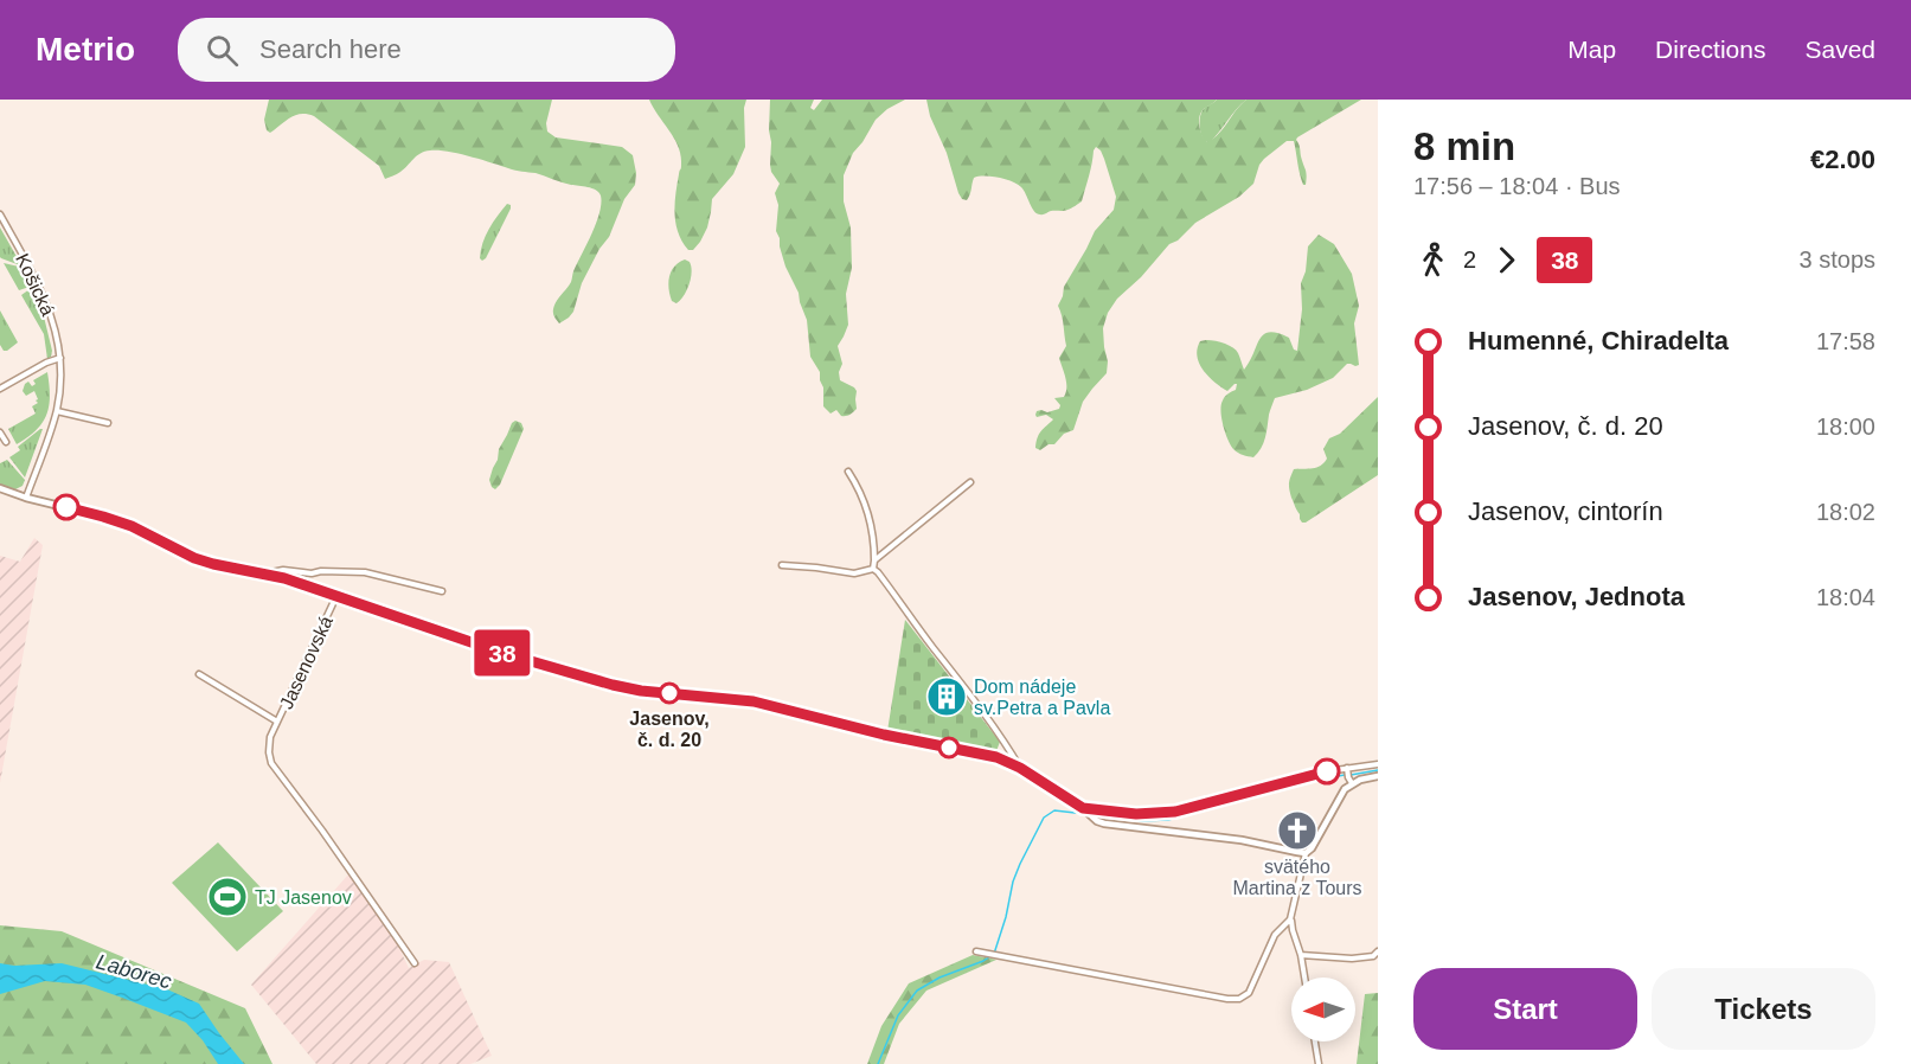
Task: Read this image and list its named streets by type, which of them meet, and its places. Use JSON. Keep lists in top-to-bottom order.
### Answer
{
  "streets": {
    "street": ["Košická", "Jasenovská"]
  },
  "crossings": [
    ["Košická", "Jasenovská"]
  ],
  "water": ["Laborec"],
  "places": {
    "other": ["Jasenov, č. d. 20"],
    "building": ["Dom nádeje sv.Petra a Pavla"],
    "church": ["svätého Martina z Tours"],
    "sports": ["TJ Jasenov"]
  },
  "lines": ["bus line 38"],
  "north": "left",
  "page": {
    "header": "Metrio",
    "search": "Search here",
    "nav": ["Map", "Directions", "Saved"],
    "on_map": "38",
    "heading": ["8 min", "17:56 – 18:04 · Bus", "€2.00"],
    "legs": ["2", "38", "3 stops"],
    "list": [
      {
        "name": "Humenné, Chiradelta",
        "value": "17:58"
      },
      {
        "name": "Jasenov, č. d. 20",
        "value": "18:00"
      },
      {
        "name": "Jasenov, cintorín",
        "value": "18:02"
      },
      {
        "name": "Jasenov, Jednota",
        "value": "18:04"
      }
    ],
    "buttons": ["Start", "Tickets"]
  }
}
